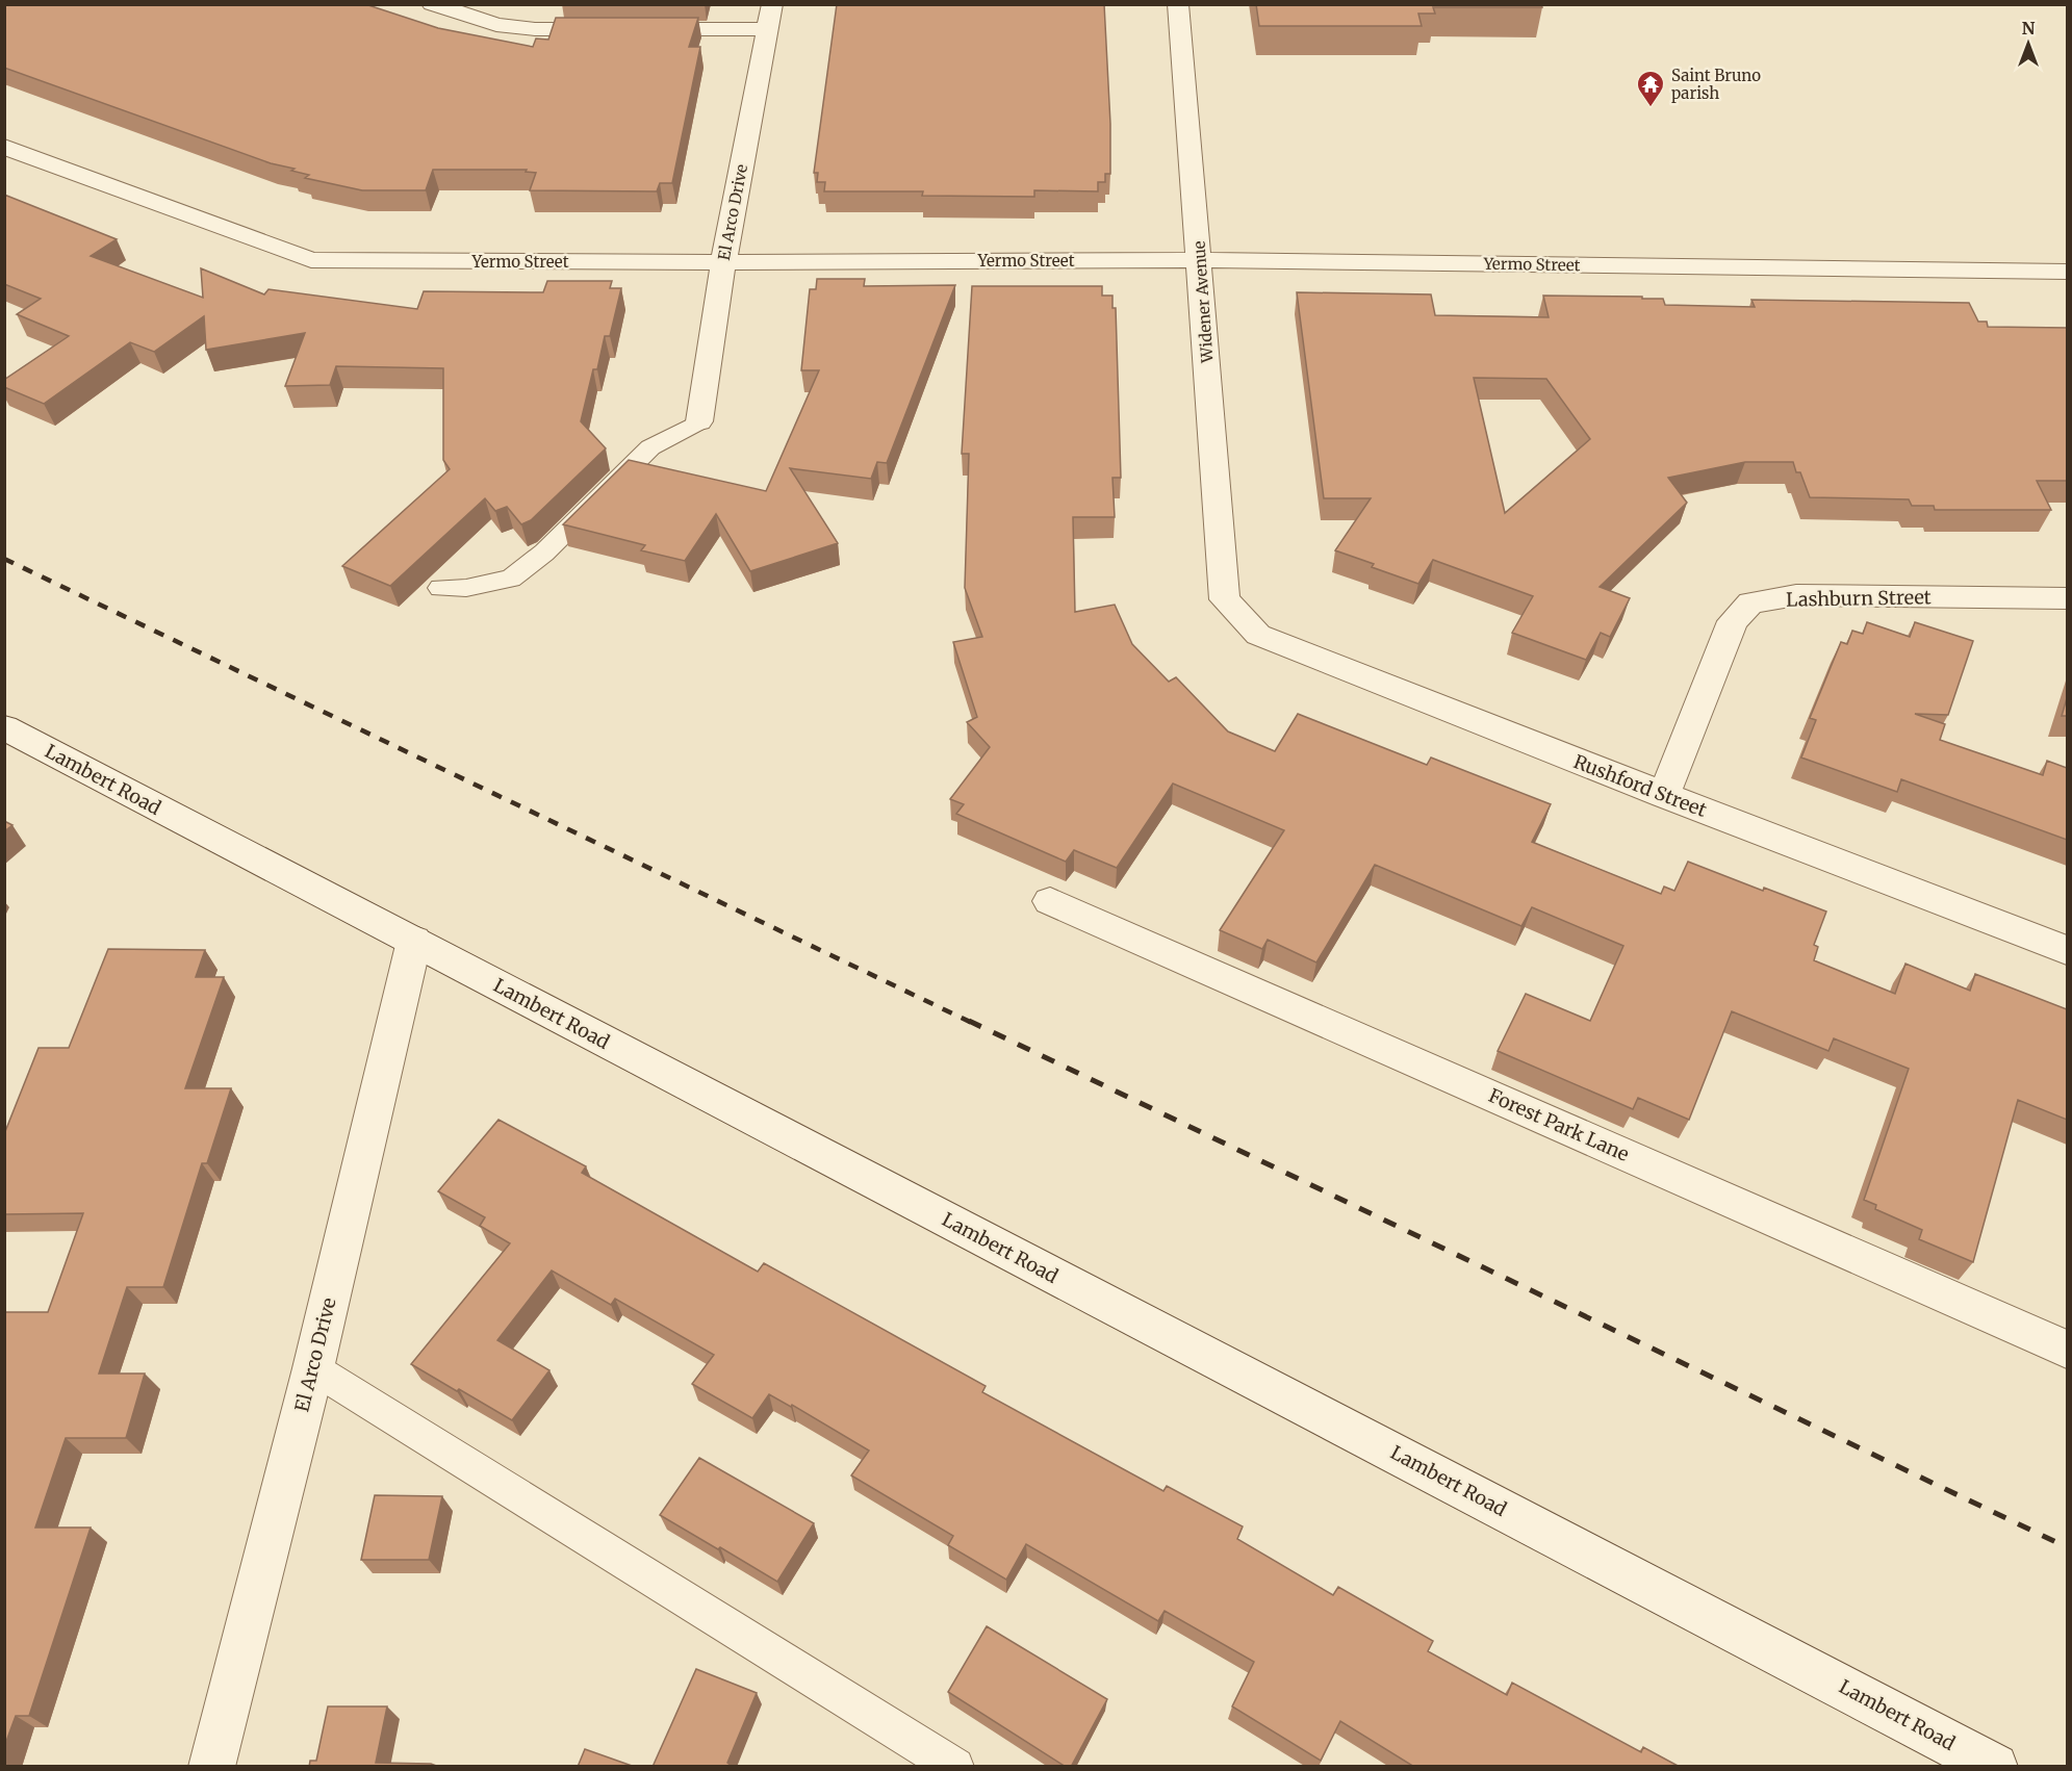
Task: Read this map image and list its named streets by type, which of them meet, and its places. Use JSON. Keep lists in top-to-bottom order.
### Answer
{
  "streets": {
    "street": [
      "El Arco Drive",
      "Yermo Street",
      "Widener Avenue",
      "Lashburn Street",
      "Lambert Road",
      "Rushford Street",
      "Forest Park Lane"
    ]
  },
  "crossings": [
    ["El Arco Drive", "Yermo Street"],
    ["El Arco Drive", "Lambert Road"],
    ["Yermo Street", "Widener Avenue"],
    ["Widener Avenue", "Rushford Street"],
    ["Lashburn Street", "Rushford Street"]
  ],
  "places": {
    "temple": ["Saint Bruno parish"]
  },
  "north": "top"
}
